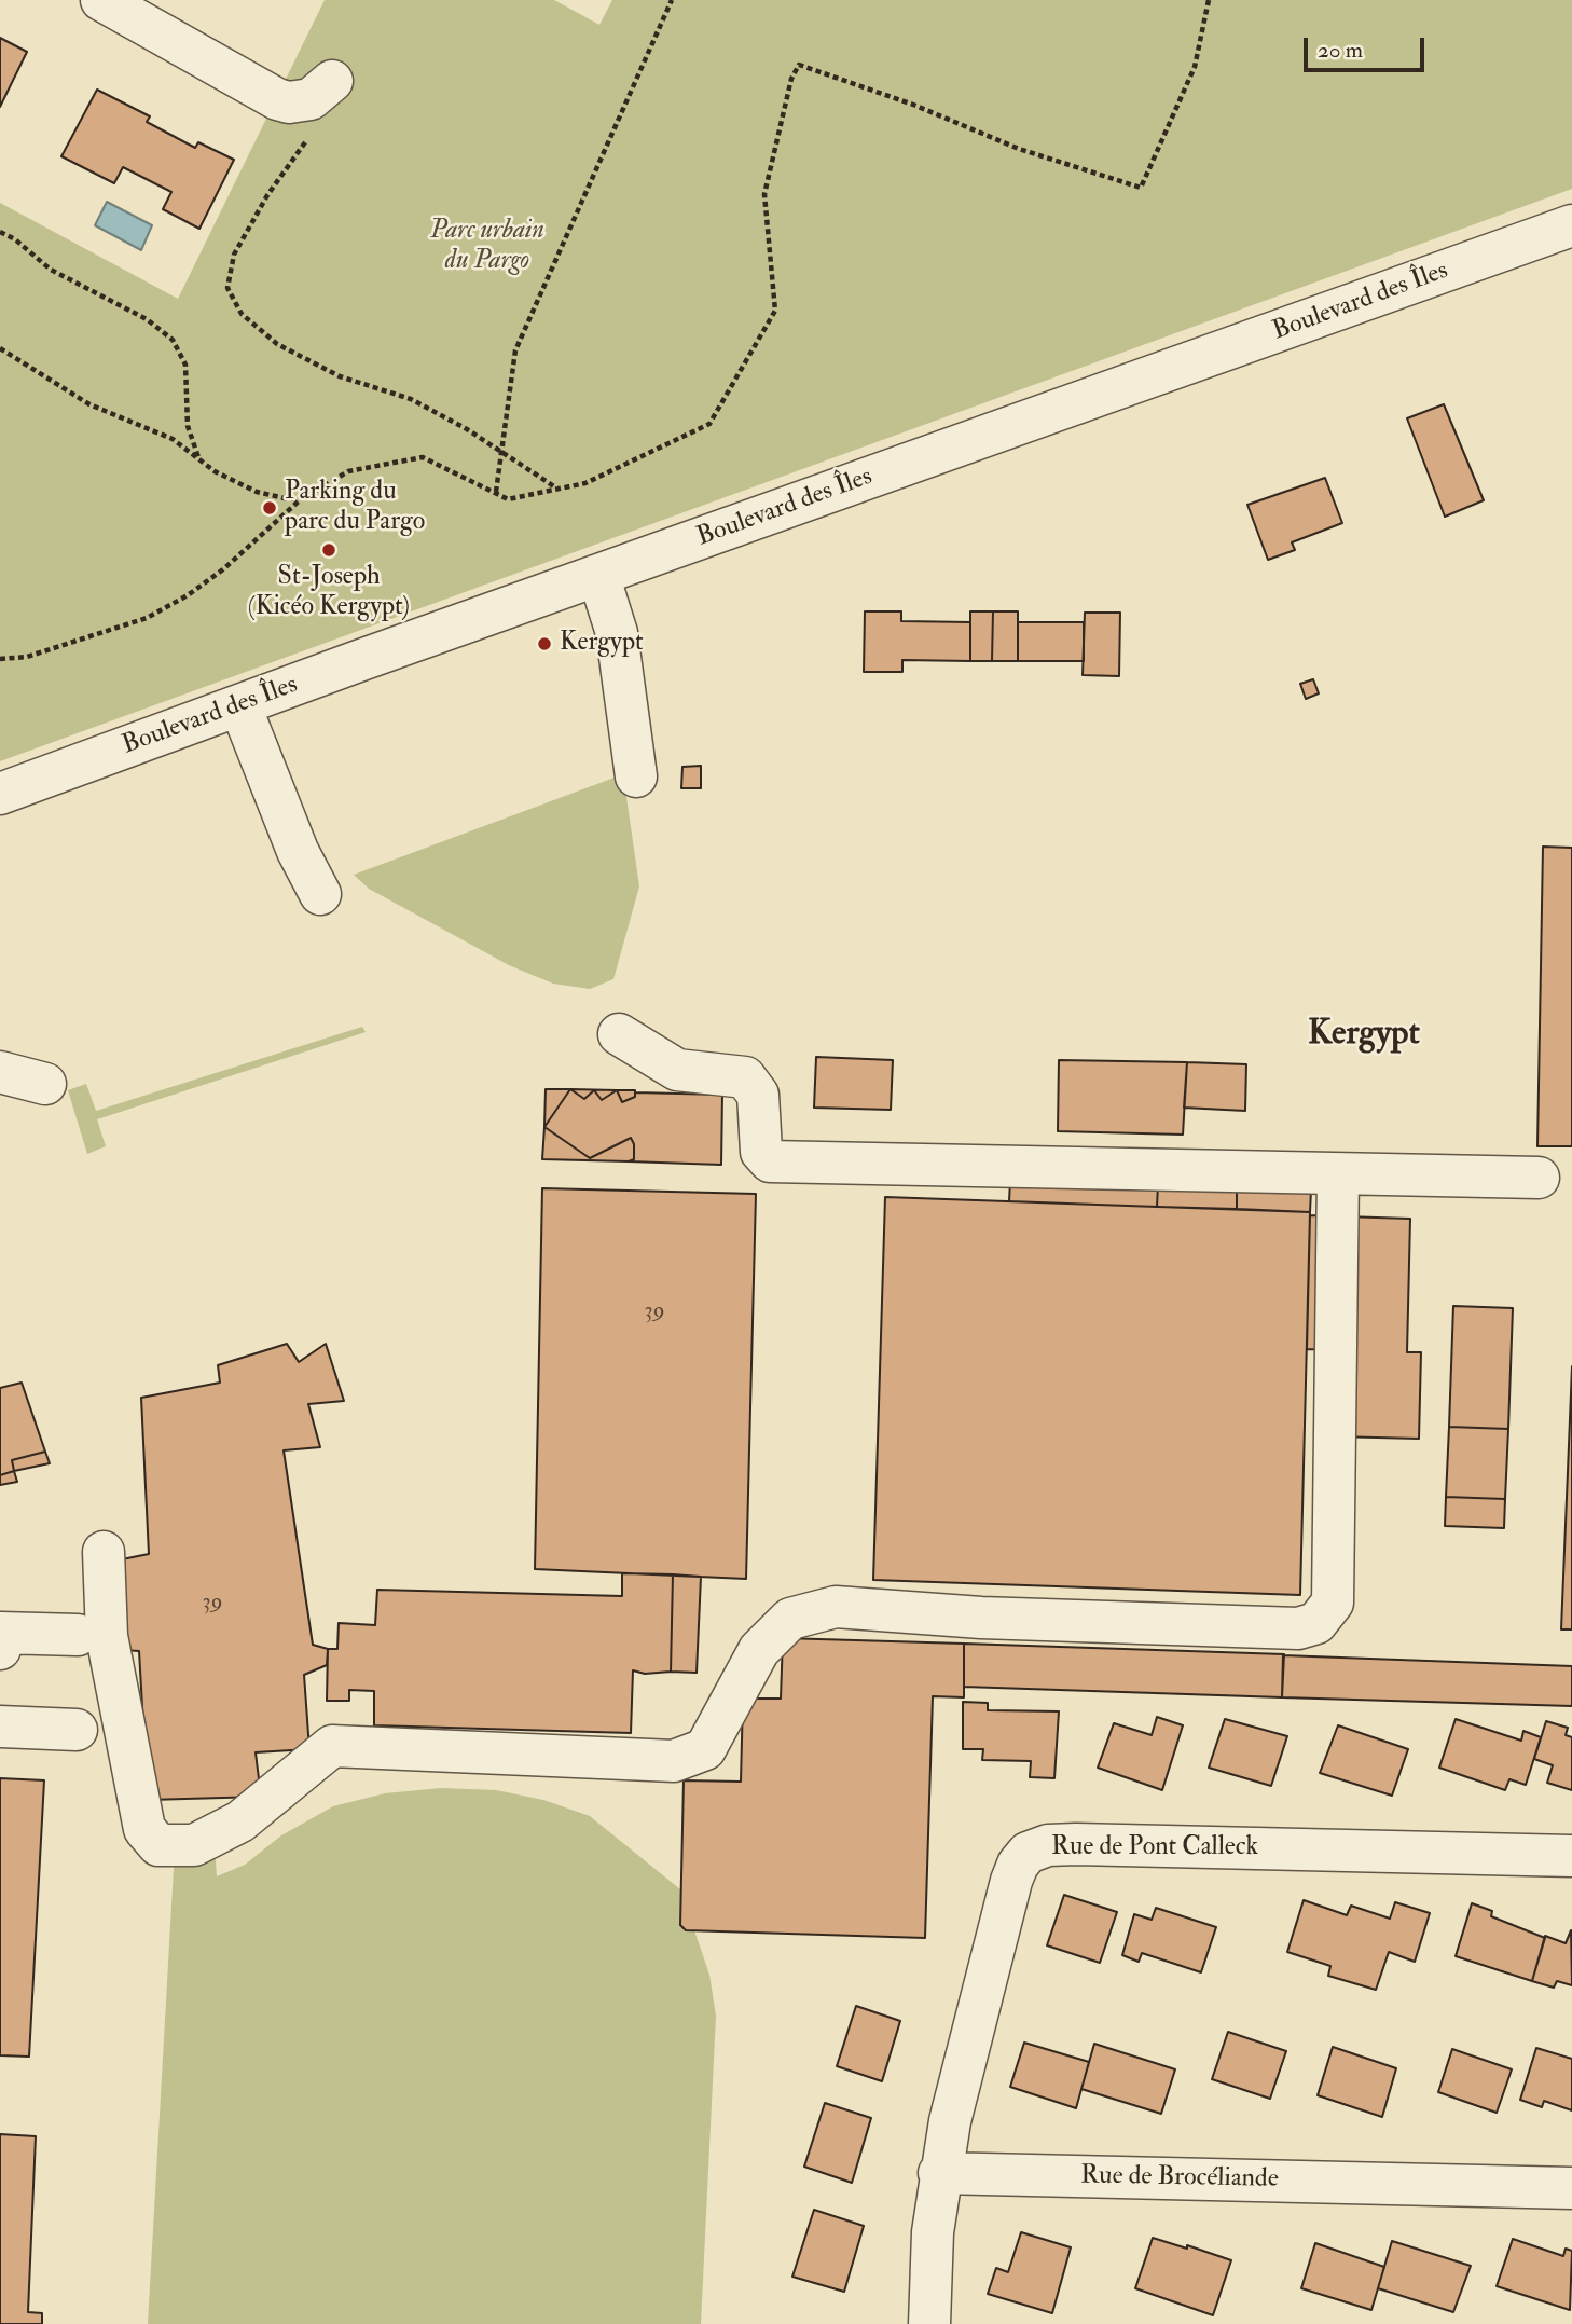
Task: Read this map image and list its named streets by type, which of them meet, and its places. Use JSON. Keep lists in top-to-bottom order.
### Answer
{
  "streets": {
    "street": ["Boulevard des Îles", "Rue de Pont Calleck", "Rue de Brocéliande"]
  },
  "crossings": [
    ["Rue de Pont Calleck", "Rue de Brocéliande"]
  ],
  "districts": ["Kergypt"],
  "parks": ["Parc urbain du Pargo"],
  "places": ["Parking du parc du Pargo", "St-Joseph (Kicéo Kergypt)", "Kergypt"],
  "house_numbers": ["39", "39"],
  "scale_bar": "20 m"
}
